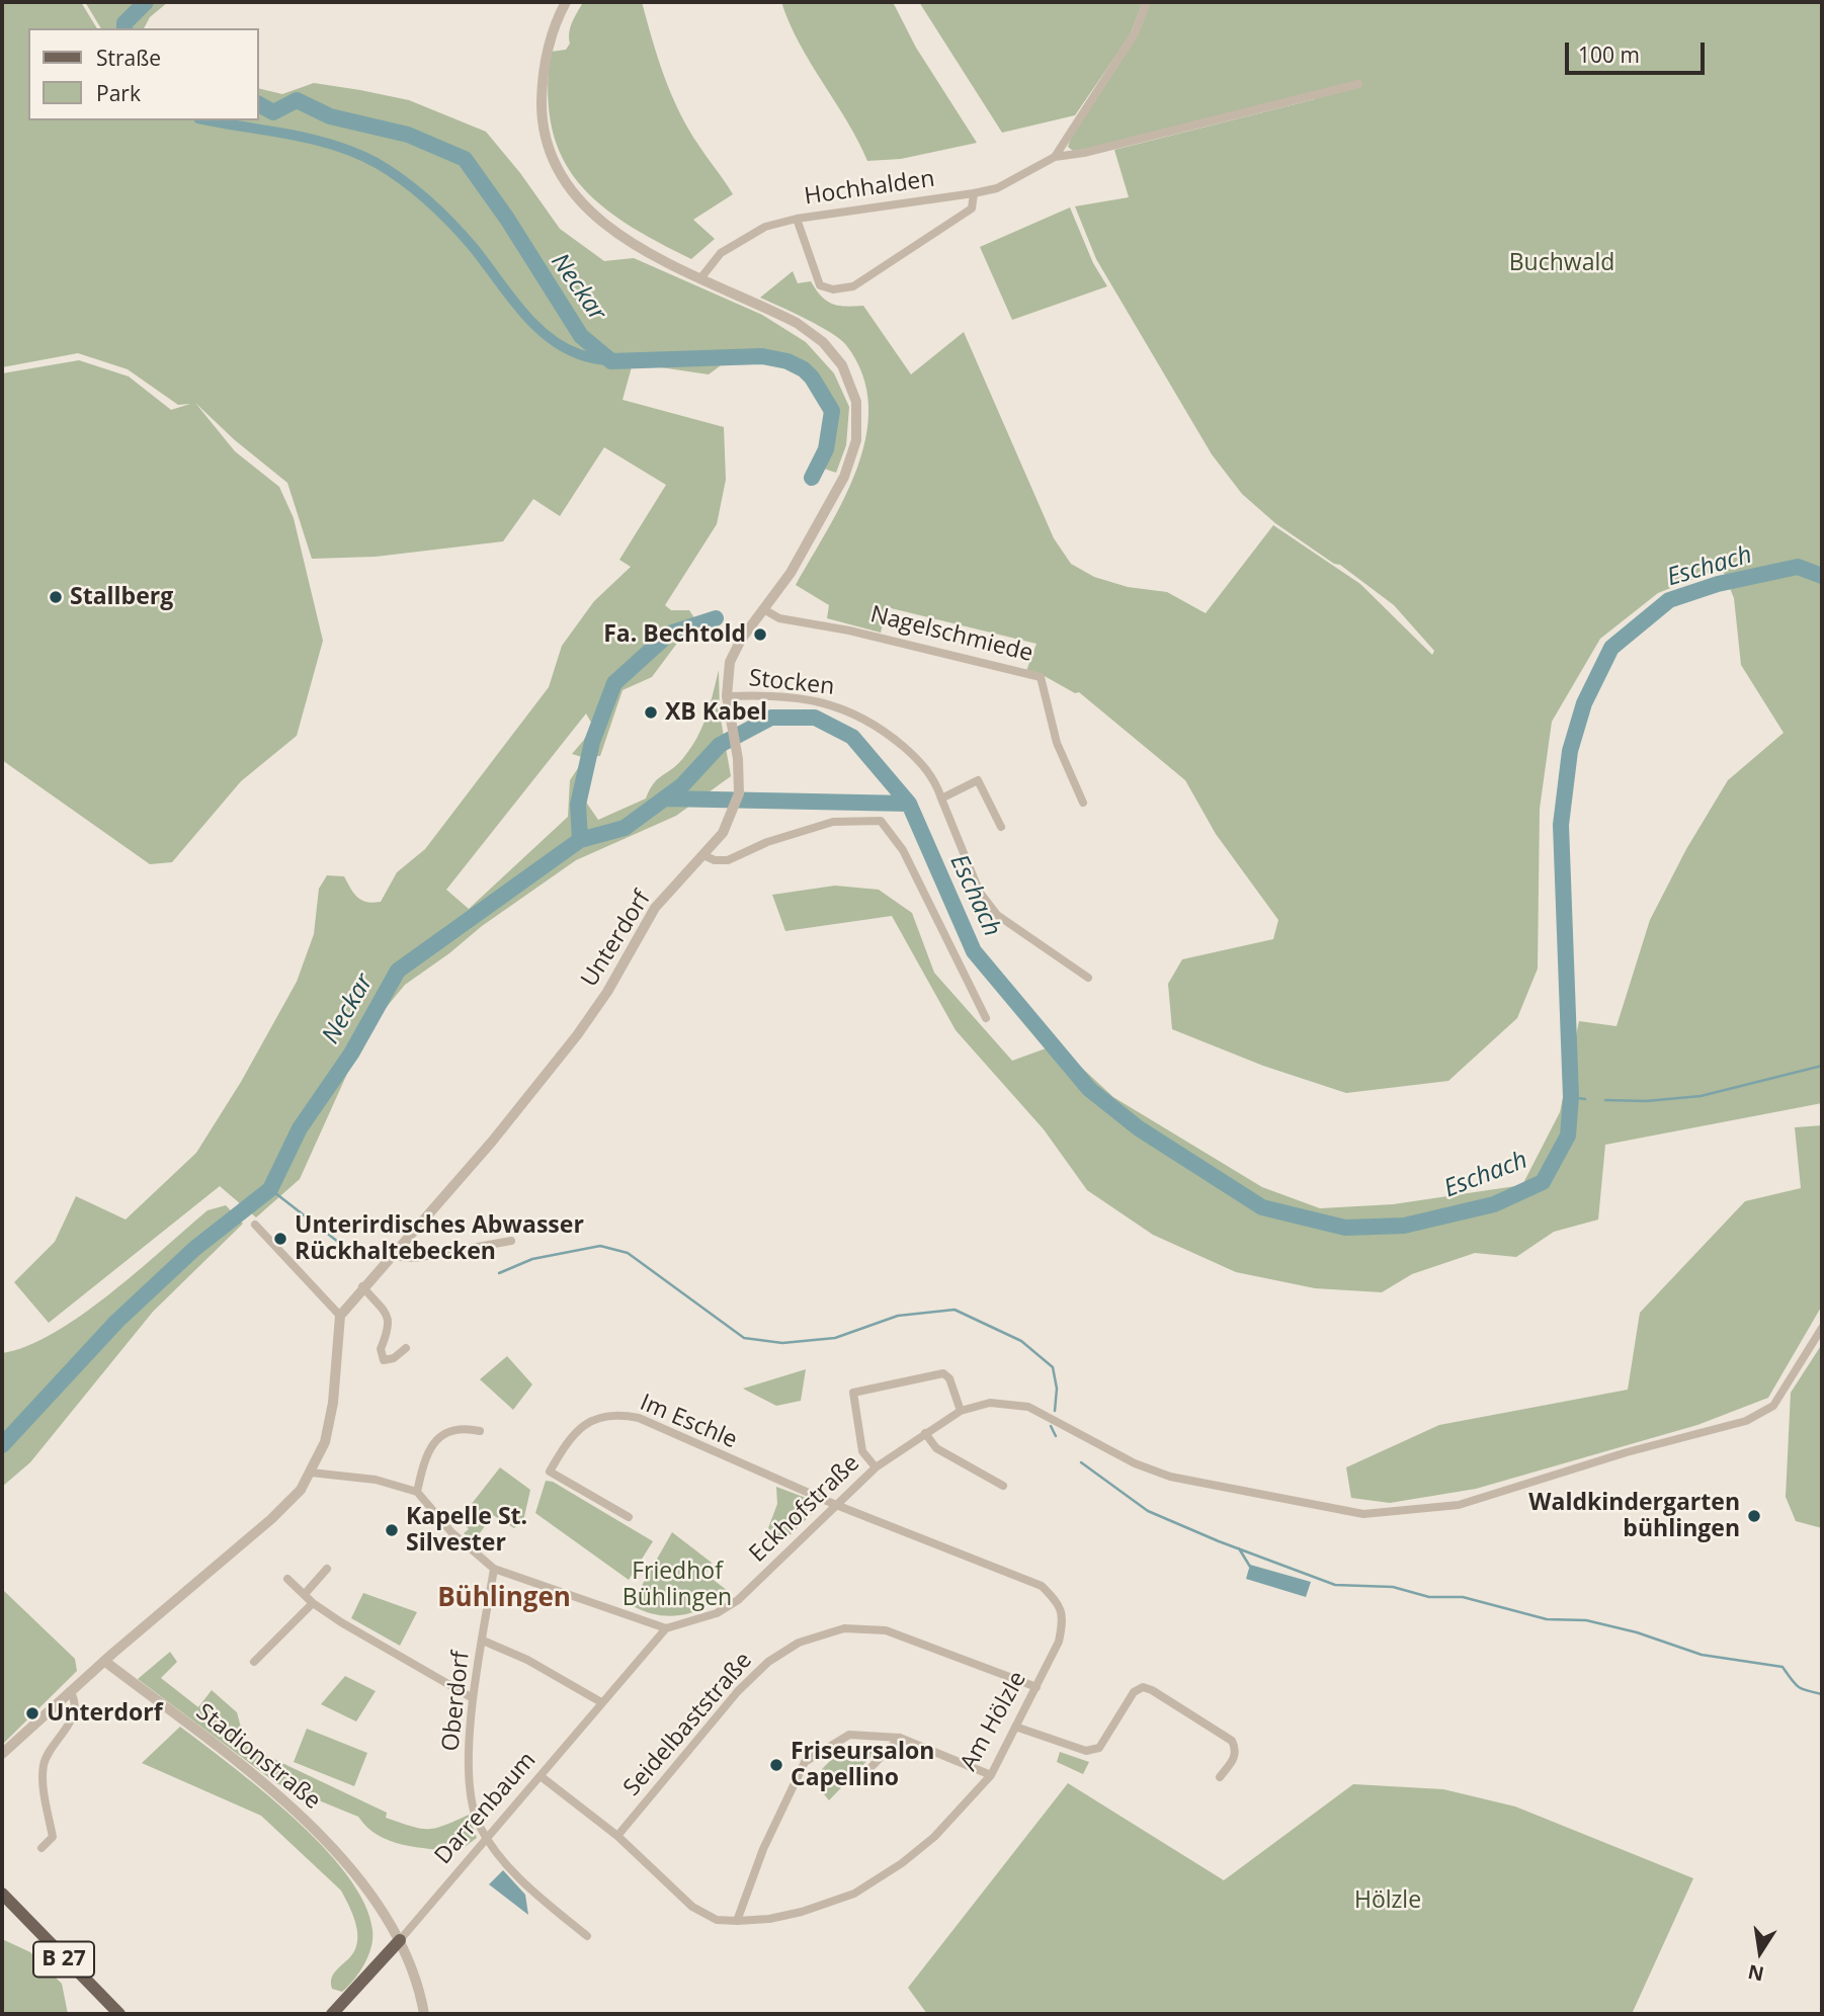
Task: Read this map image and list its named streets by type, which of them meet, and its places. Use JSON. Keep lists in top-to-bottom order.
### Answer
{
  "streets": {
    "main road": ["B 27"],
    "street": [
      "Hochhalden",
      "Nagelschmiede",
      "Stocken",
      "Unterdorf",
      "Im Eschle",
      "Eckhofstraße",
      "Oberdorf",
      "Am Hölzle",
      "Seidelbaststraße",
      "Stadionstraße",
      "Darrenbaum"
    ]
  },
  "crossings": [
    ["Hochhalden", "Unterdorf"],
    ["Nagelschmiede", "Unterdorf"],
    ["Stocken", "Unterdorf"],
    ["Im Eschle", "Eckhofstraße"],
    ["Im Eschle", "Am Hölzle"],
    ["Eckhofstraße", "Am Hölzle"],
    ["Eckhofstraße", "Darrenbaum"],
    ["Oberdorf", "Darrenbaum"],
    ["Am Hölzle", "Seidelbaststraße"],
    ["Am Hölzle", "Darrenbaum"],
    ["Stadionstraße", "Darrenbaum"]
  ],
  "districts": ["Bühlingen"],
  "water": ["Neckar", "Eschach"],
  "parks": ["Buchwald", "Friedhof Bühlingen", "Hölzle"],
  "places": [
    "Stallberg",
    "Fa. Bechtold",
    "XB Kabel",
    "Unterirdisches Abwasser Rückhaltebecken",
    "Waldkindergarten bühlingen",
    "Kapelle St. Silvester",
    "Unterdorf",
    "Friseursalon Capellino"
  ],
  "legend": ["Straße", "Park"],
  "scale_bar": "100 m",
  "north": "bottom"
}
